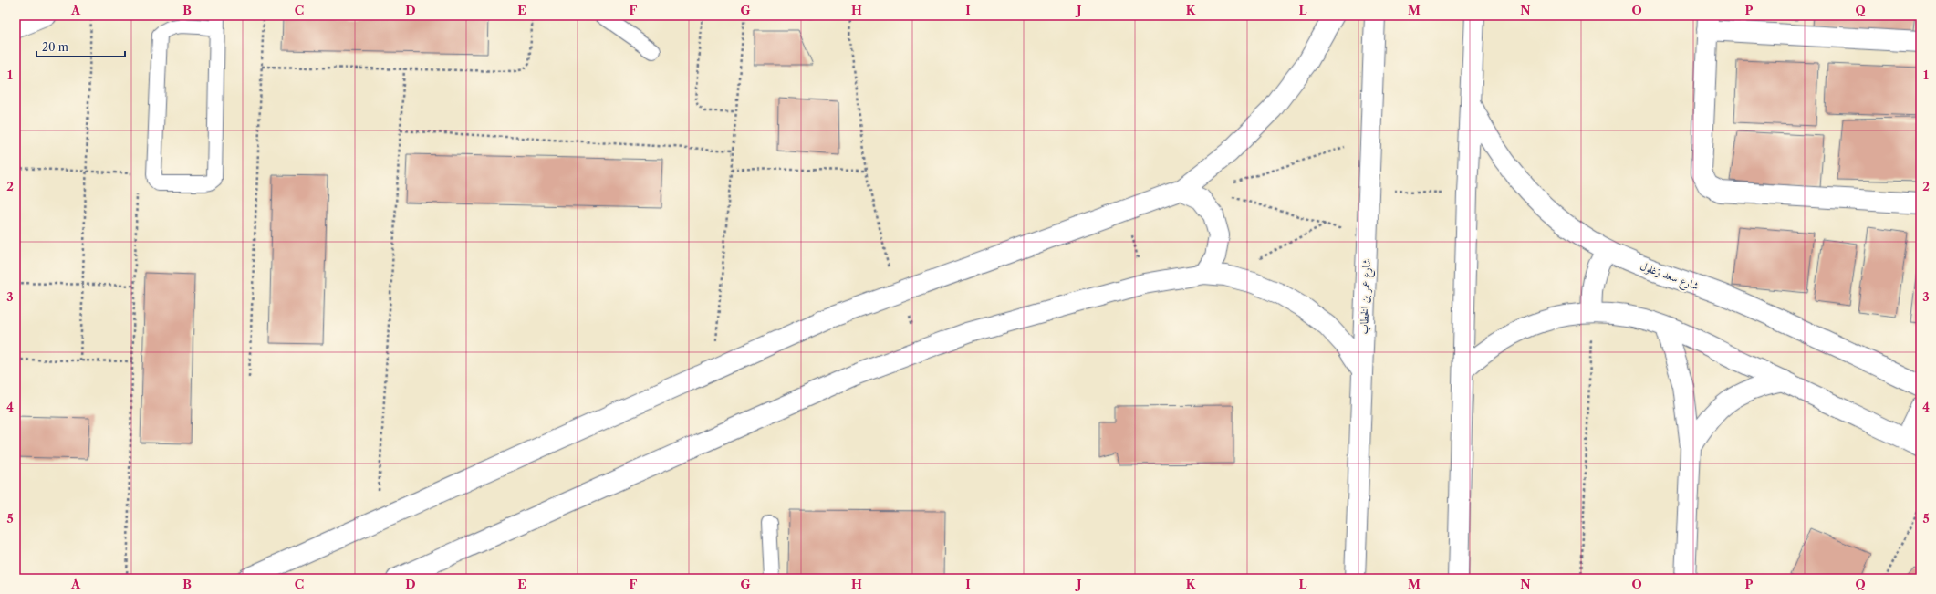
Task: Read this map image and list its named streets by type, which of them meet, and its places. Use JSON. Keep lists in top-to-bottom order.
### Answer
{
  "streets": {
    "street": ["شارع سعد زغلول", "شارع عمر بن الخطاب"]
  },
  "scale_bar": "20 m",
  "grid": {
    "columns": [
      "A",
      "B",
      "C",
      "D",
      "E",
      "F",
      "G",
      "H",
      "I",
      "J",
      "K",
      "L",
      "M",
      "N",
      "O",
      "P",
      "Q"
    ],
    "rows": [
      "1",
      "2",
      "3",
      "4",
      "5"
    ]
  }
}
